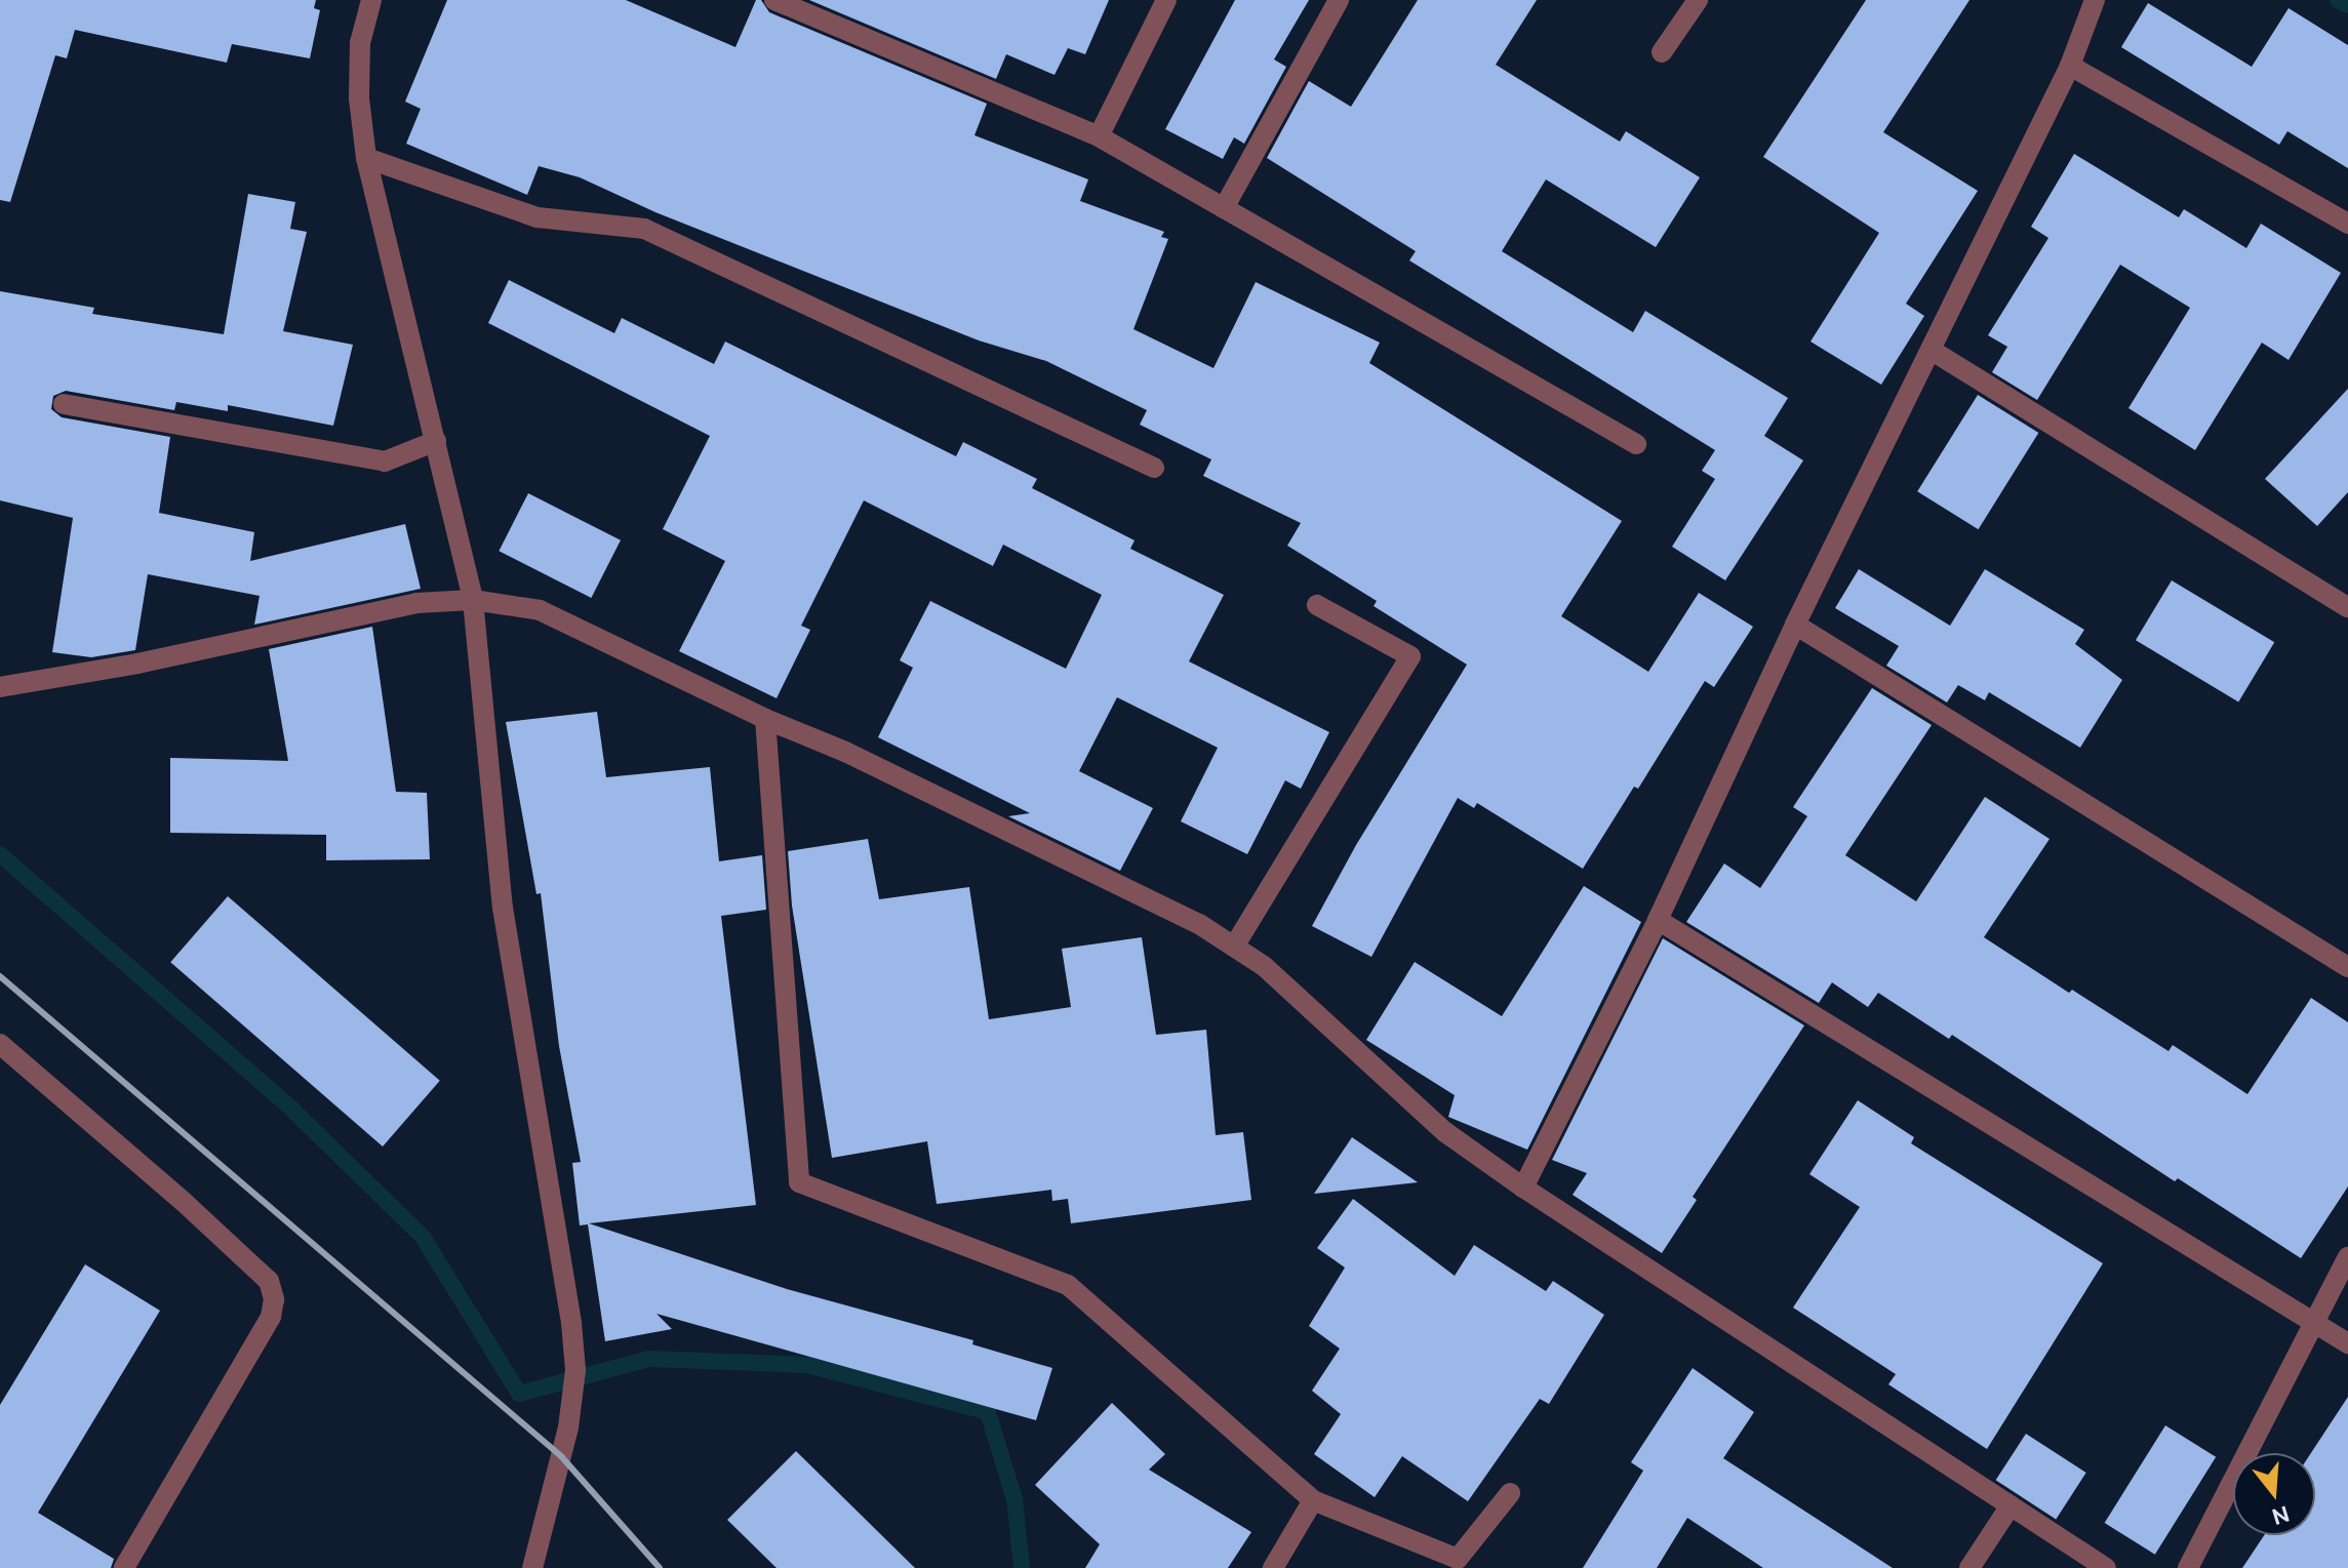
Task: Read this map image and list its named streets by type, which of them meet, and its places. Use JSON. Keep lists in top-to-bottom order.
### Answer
{
  "north": "bottom"
}
